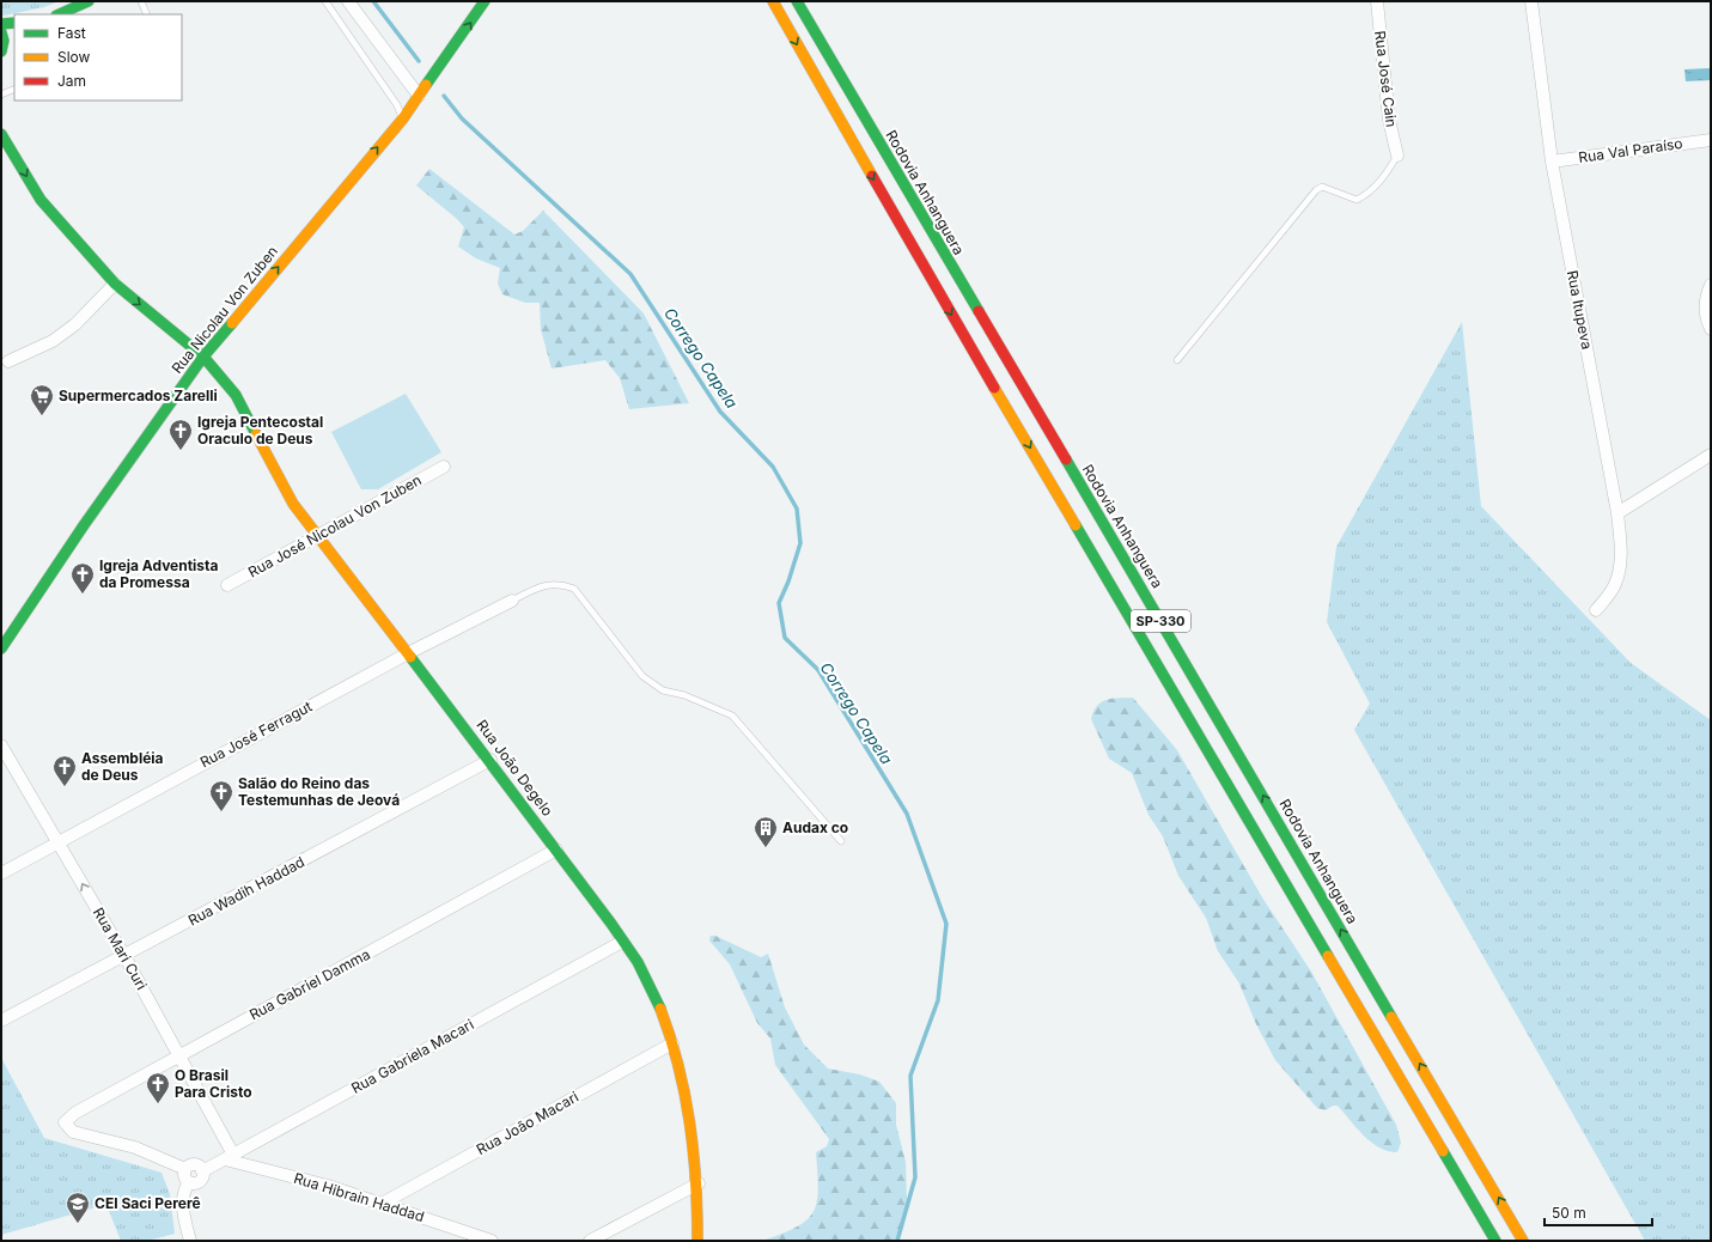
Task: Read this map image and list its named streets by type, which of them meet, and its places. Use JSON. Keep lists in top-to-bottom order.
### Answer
{
  "streets": {
    "main road": [
      "Rodovia Anhanguera",
      "Rua Nicolau Von Zuben",
      "SP-330",
      "Rua João Degelo"
    ],
    "street": [
      "Rua José Cain",
      "Rua Val Paraíso",
      "Rua Itupeva",
      "Rua José Nicolau Von Zuben",
      "Rua José Ferragut",
      "Rua Wadih Haddad",
      "Rua Mari Curi",
      "Rua Gabriel Damma",
      "Rua Gabriela Macari",
      "Rua João Macari",
      "Rua Hibrain Haddad"
    ]
  },
  "crossings": [
    ["Rua Val Paraíso", "Rua Itupeva"],
    ["Rua Nicolau Von Zuben", "Rua João Degelo"],
    ["Rua José Nicolau Von Zuben", "Rua João Degelo"],
    ["Rua José Ferragut", "Rua João Degelo"],
    ["Rua José Ferragut", "Rua Mari Curi"],
    ["Rua João Degelo", "Rua Wadih Haddad"],
    ["Rua João Degelo", "Rua Gabriel Damma"],
    ["Rua João Degelo", "Rua Gabriela Macari"],
    ["Rua João Degelo", "Rua João Macari"],
    ["Rua Wadih Haddad", "Rua Mari Curi"],
    ["Rua Mari Curi", "Rua Gabriel Damma"],
    ["Rua Mari Curi", "Rua Gabriela Macari"],
    ["Rua Mari Curi", "Rua Hibrain Haddad"],
    ["Rua Gabriel Damma", "Rua Gabriela Macari"],
    ["Rua Gabriela Macari", "Rua Hibrain Haddad"],
    ["Rua João Macari", "Rua Hibrain Haddad"]
  ],
  "one_way": ["Rua Nicolau Von Zuben"],
  "water": ["Corrego Capela"],
  "places": {
    "supermarket": ["Supermercados Zarelli"],
    "church": [
      "Igreja Pentecostal Oraculo de Deus",
      "Igreja Adventista da Promessa",
      "Assembléia de Deus",
      "Salão do Reino das Testemunhas de Jeová",
      "O Brasil Para Cristo"
    ],
    "building": ["Audax co"],
    "school or university": ["CEI Saci Pererê"]
  },
  "legend": ["Fast", "Slow", "Jam"],
  "scale_bar": "50 m"
}
